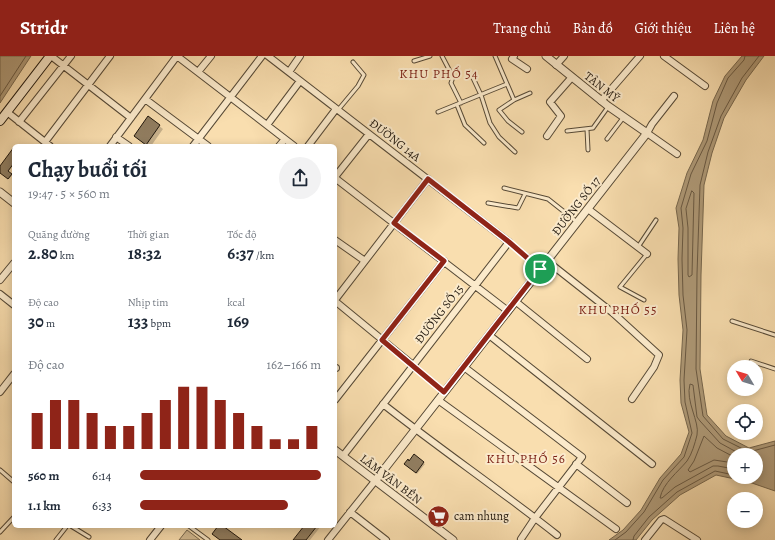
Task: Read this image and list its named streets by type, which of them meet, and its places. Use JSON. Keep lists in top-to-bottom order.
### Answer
{
  "streets": {
    "street": [
      "TÂN MỸ",
      "ĐƯỜNG 14A",
      "ĐƯỜNG SỐ 17",
      "ĐƯỜNG SỐ 15",
      "LÂM VĂN BỀN"
    ]
  },
  "crossings": [
    ["TÂN MỸ", "ĐƯỜNG SỐ 17"],
    ["ĐƯỜNG 14A", "ĐƯỜNG SỐ 15"],
    ["ĐƯỜNG SỐ 17", "LÂM VĂN BỀN"],
    ["ĐƯỜNG SỐ 15", "LÂM VĂN BỀN"]
  ],
  "districts": ["KHU PHỐ 54", "KHU PHỐ 55", "KHU PHỐ 56"],
  "places": {
    "supermarket": ["cam nhung"]
  },
  "north": "top left",
  "page": {
    "header": "Stridr",
    "nav": [
      "Trang chủ",
      "Bản đồ",
      "Giới thiệu",
      "Liên hệ"
    ],
    "heading": ["Chạy buổi tối", "19:47 · 5 × 560 m"],
    "stats": [
      ["Quãng đường", "2.80 km"],
      ["Thời gian", "18:32"],
      ["Tốc độ", "6:37 /km"],
      ["Độ cao", "30 m"],
      ["Nhịp tim", "133 bpm"],
      ["kcal", "169"]
    ],
    "chart": ["Độ cao", "162–166 m"],
    "map_buttons": ["+", "−"],
    "list": [
      {
        "name": "560 m",
        "note": "6:14"
      },
      {
        "name": "1.1 km",
        "note": "6:33"
      }
    ]
  }
}
